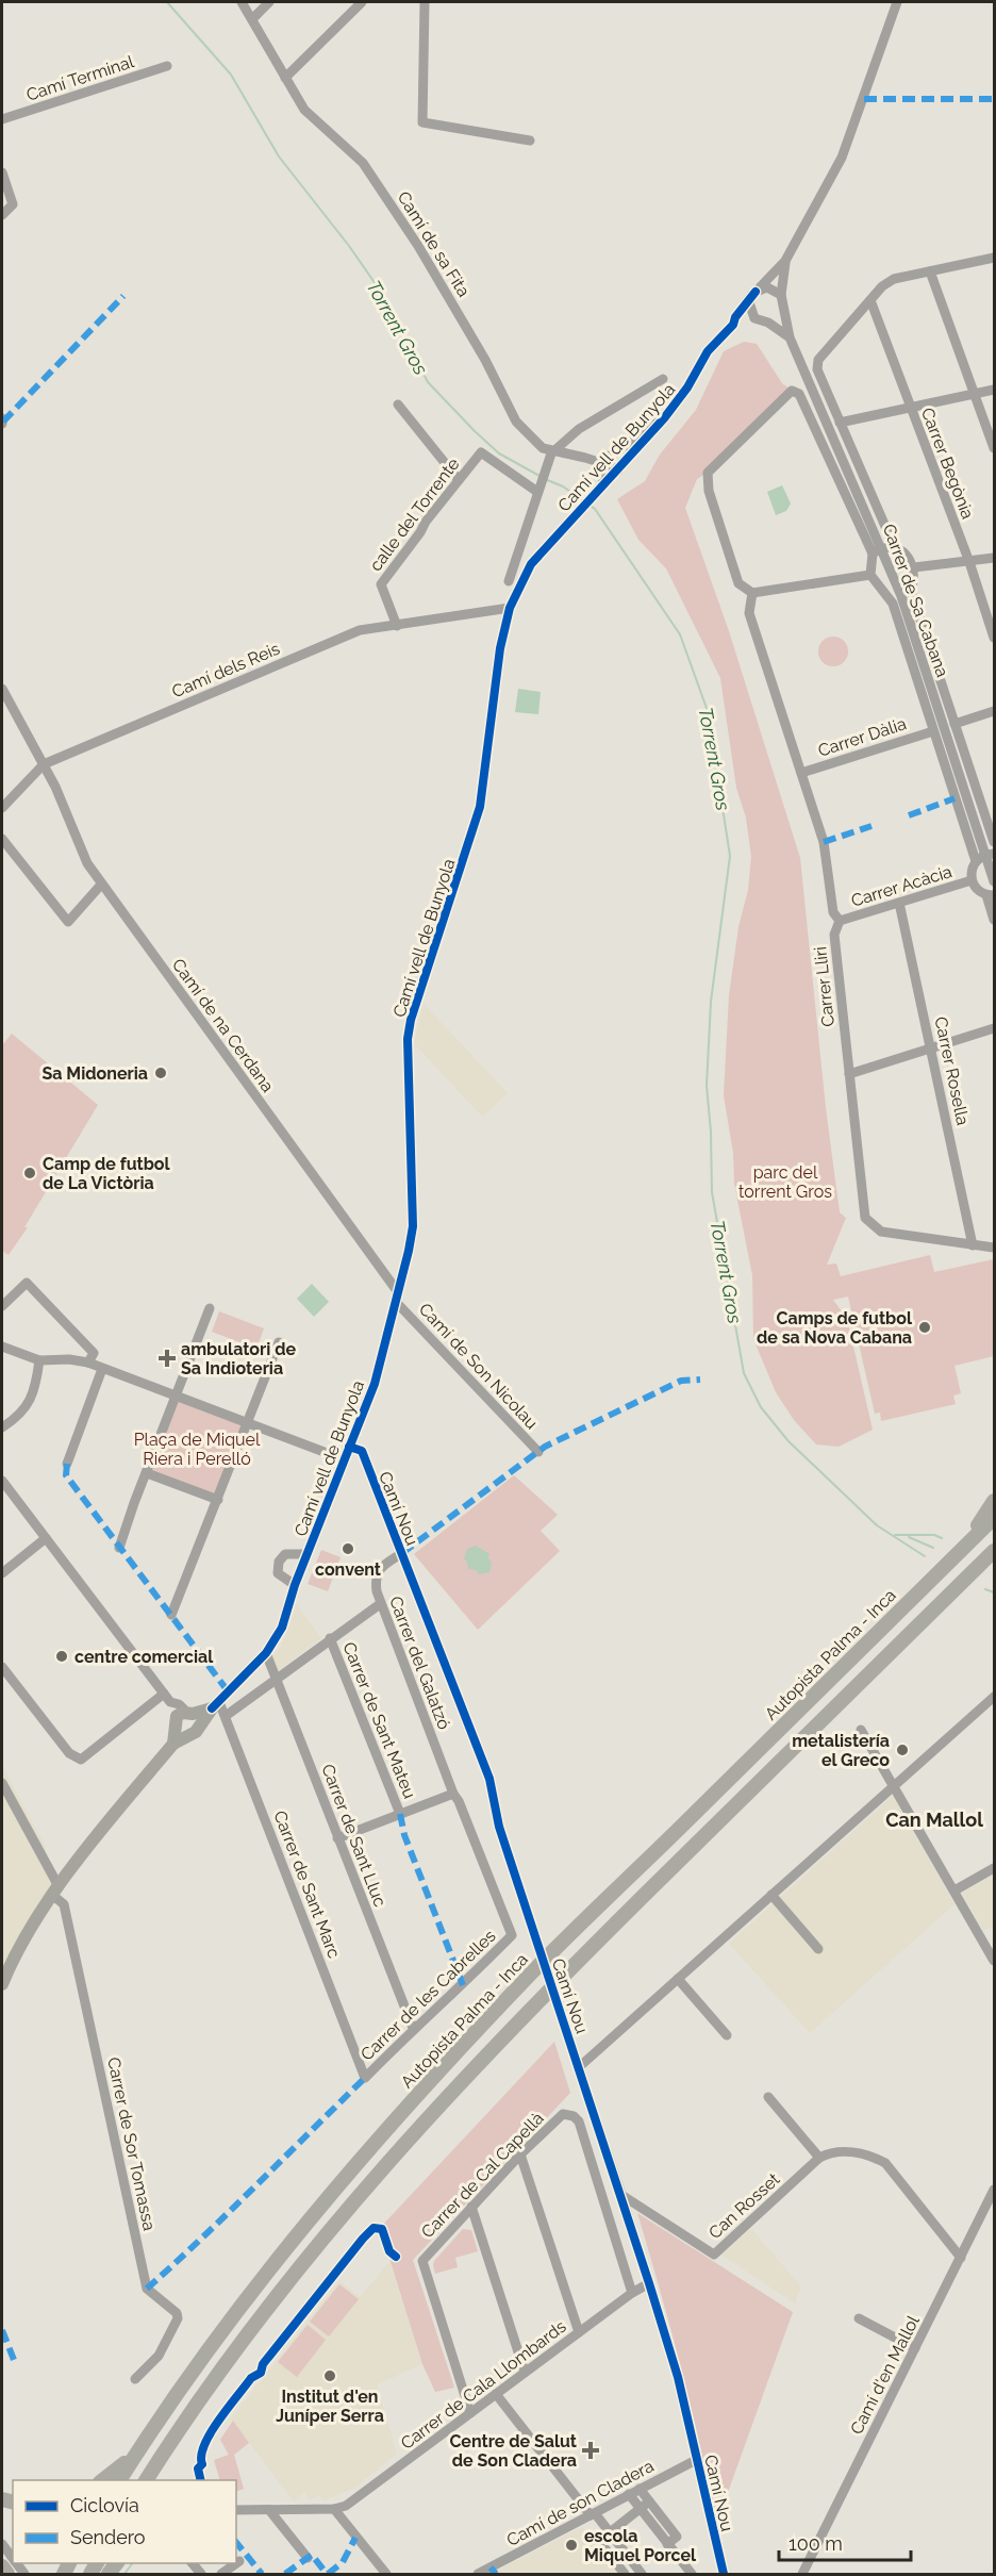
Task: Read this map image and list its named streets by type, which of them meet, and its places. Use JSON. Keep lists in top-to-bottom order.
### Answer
{
  "streets": {
    "highway": ["Autopista Palma - Inca"],
    "street": [
      "Camí Terminal",
      "Camí de sa Fita",
      "Camí vell de Bunyola",
      "Carrer Begònia",
      "calle del Torrente",
      "Carrer de Sa Cabana",
      "Camí dels Reis",
      "Carrer Dàlia",
      "Carrer Acàcia",
      "Carrer Lliri",
      "Camí de na Cerdana",
      "Carrer Rosella",
      "Camí de Son Nicolau",
      "Camí Nou",
      "Carrer del Galatzó",
      "Carrer de Sant Mateu",
      "Carrer de Sant Lluc",
      "Carrer de Sant Marc",
      "Carrer de les Cabrelles",
      "Carrer de Sor Tomassa",
      "Carrer de Cal Capellà",
      "Can Rosset",
      "Camí d'en Mallol",
      "Carrer de Cala Llombards",
      "Camí de son Cladera"
    ]
  },
  "crossings": [
    ["Camí de sa Fita", "Camí vell de Bunyola"],
    ["Camí vell de Bunyola", "calle del Torrente"],
    ["Camí vell de Bunyola", "Carrer de Sa Cabana"],
    ["Camí vell de Bunyola", "Camí dels Reis"],
    ["Camí vell de Bunyola", "Camí de na Cerdana"],
    ["Camí vell de Bunyola", "Camí de Son Nicolau"],
    ["Camí vell de Bunyola", "Camí Nou"],
    ["Camí vell de Bunyola", "Carrer de Sant Lluc"],
    ["Camí vell de Bunyola", "Carrer de Sant Marc"],
    ["calle del Torrente", "Camí dels Reis"],
    ["Camí dels Reis", "Camí de na Cerdana"],
    ["Carrer Dàlia", "Carrer Lliri"],
    ["Carrer Acàcia", "Carrer Lliri"],
    ["Carrer Acàcia", "Carrer Rosella"],
    ["Carrer Lliri", "Carrer Rosella"],
    ["Camí de na Cerdana", "Camí de Son Nicolau"],
    ["Camí Nou", "Carrer del Galatzó"],
    ["Camí Nou", "Can Rosset"],
    ["Camí Nou", "Carrer de Cala Llombards"],
    ["Camí Nou", "Camí de son Cladera"],
    ["Carrer del Galatzó", "Carrer de les Cabrelles"],
    ["Carrer de Sant Lluc", "Carrer de les Cabrelles"],
    ["Carrer de Sant Marc", "Carrer de les Cabrelles"],
    ["Carrer de Cal Capellà", "Carrer de Cala Llombards"]
  ],
  "districts": ["Can Mallol"],
  "water": ["Torrent Gros"],
  "parks": ["parc del torrent Gros", "Plaça de Miquel Riera i Perelló"],
  "places": {
    "other": [
      "Sa Midoneria",
      "Camp de futbol de La Victòria",
      "Camps de futbol de sa Nova Cabana",
      "convent",
      "centre comercial",
      "metalistería el Greco",
      "Institut d'en Juníper Serra",
      "escola Miquel Porcel"
    ],
    "health": ["ambulatori de Sa Indioteria", "Centre de Salut de Son Cladera"]
  },
  "legend": ["Ciclovía", "Sendero"],
  "scale_bar": "100 m"
}
